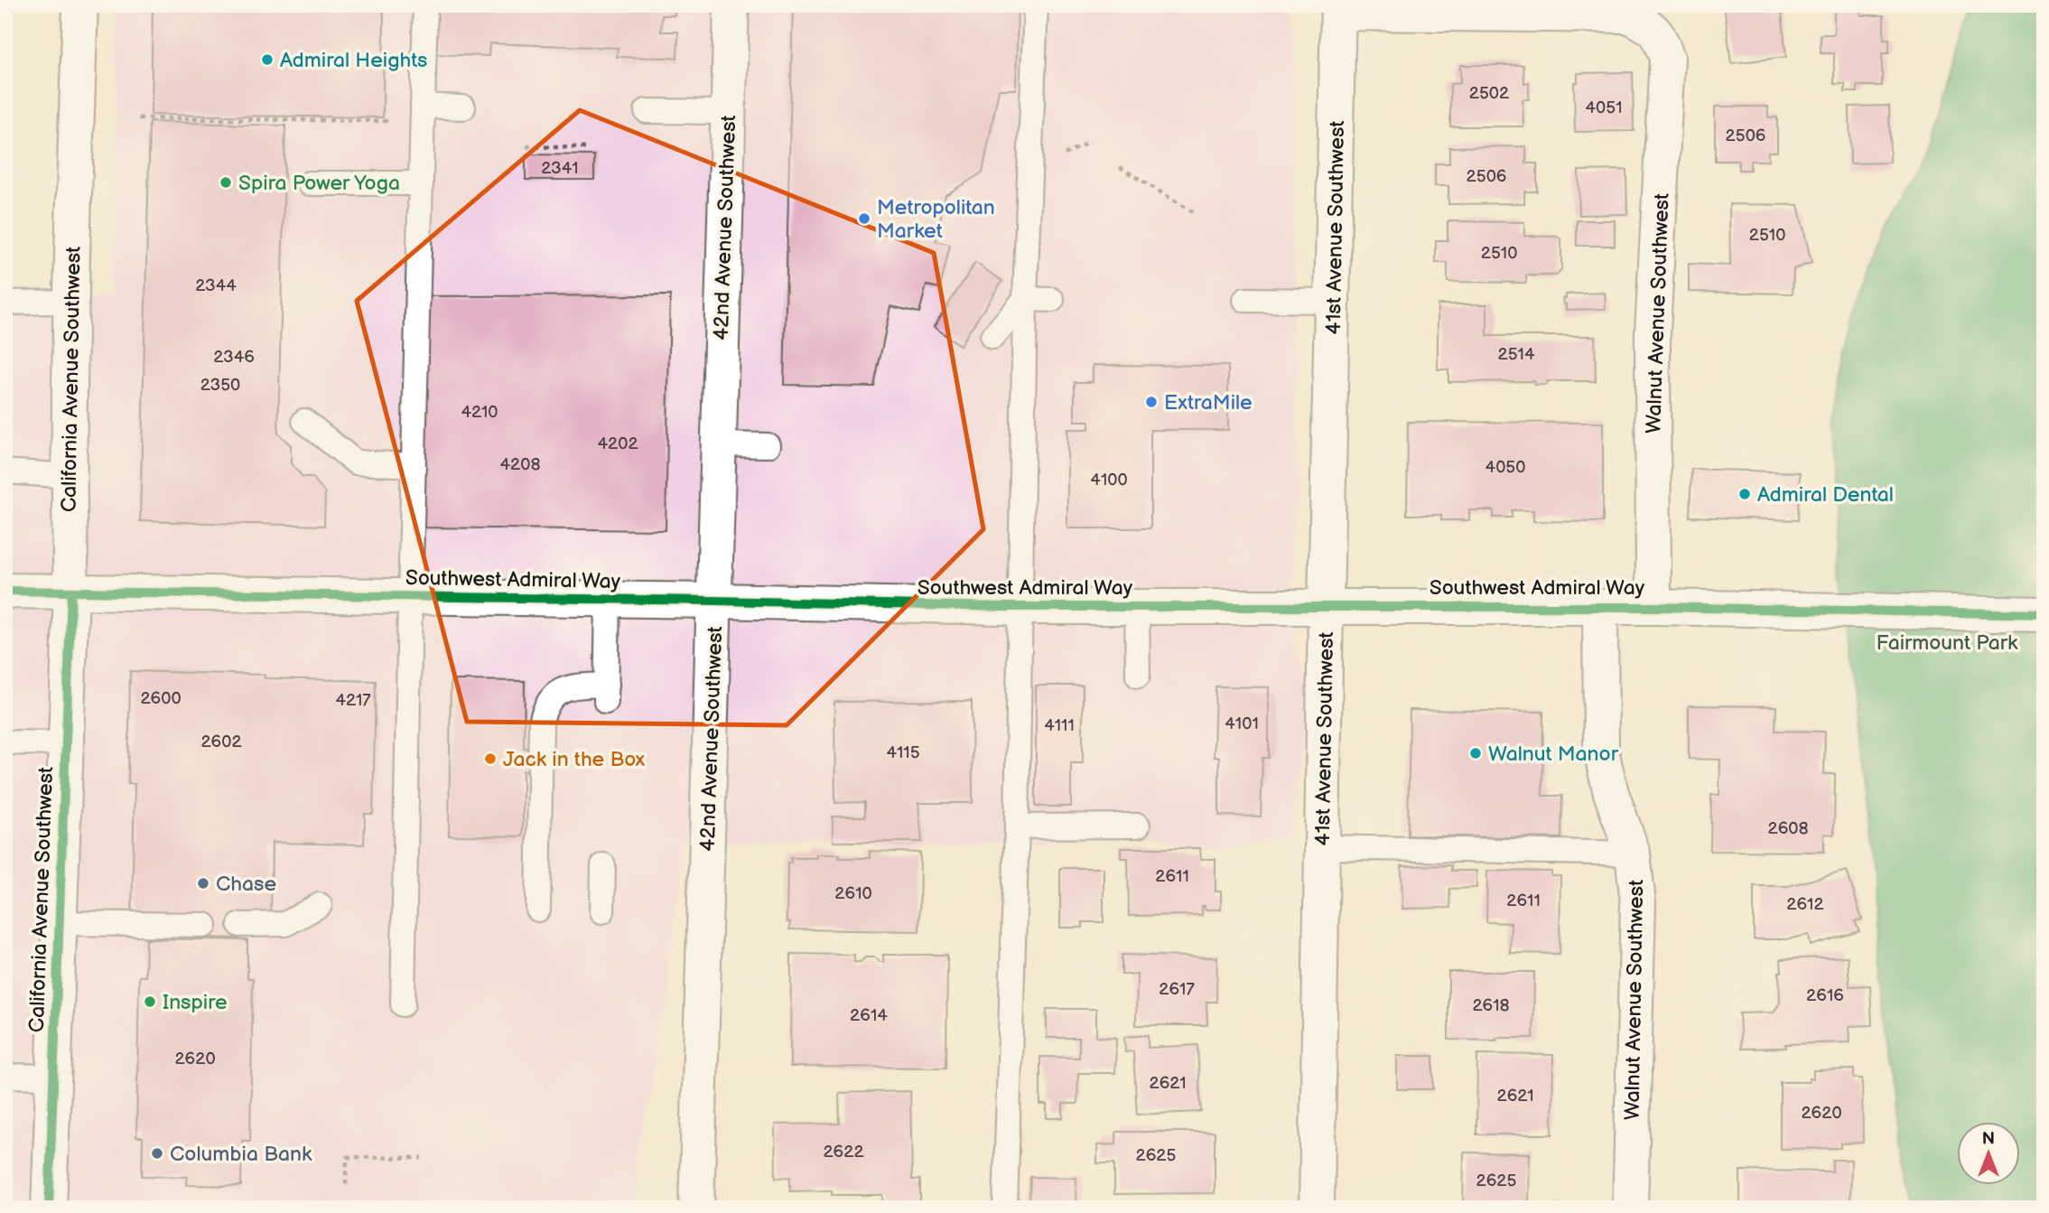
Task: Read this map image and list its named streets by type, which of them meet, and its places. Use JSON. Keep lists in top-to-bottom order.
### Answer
{
  "streets": {
    "street": [
      "42nd Avenue Southwest",
      "41st Avenue Southwest",
      "Walnut Avenue Southwest",
      "California Avenue Southwest",
      "Southwest Admiral Way"
    ]
  },
  "crossings": [
    ["42nd Avenue Southwest", "Southwest Admiral Way"],
    ["41st Avenue Southwest", "Walnut Avenue Southwest"],
    ["41st Avenue Southwest", "Southwest Admiral Way"],
    ["Walnut Avenue Southwest", "Southwest Admiral Way"],
    ["California Avenue Southwest", "Southwest Admiral Way"]
  ],
  "parks": ["Fairmount Park"],
  "places": [
    "Admiral Heights",
    "Spira Power Yoga",
    "Metropolitan Market",
    "ExtraMile",
    "Admiral Dental",
    "Walnut Manor",
    "Jack in the Box",
    "Chase",
    "Inspire",
    "Columbia Bank"
  ],
  "house_numbers": [
    "2502",
    "4051",
    "2506",
    "2341",
    "2506",
    "2510",
    "2510",
    "2344",
    "2514",
    "2346",
    "2350",
    "4210",
    "4202",
    "4208",
    "4050",
    "4100",
    "2600",
    "4217",
    "4101",
    "4111",
    "2602",
    "4115",
    "2608",
    "2611",
    "2610",
    "2611",
    "2612",
    "2617",
    "2616",
    "2618",
    "2614",
    "2620",
    "2621",
    "2621",
    "2620",
    "2622",
    "2625",
    "2625"
  ],
  "north": "top"
}
